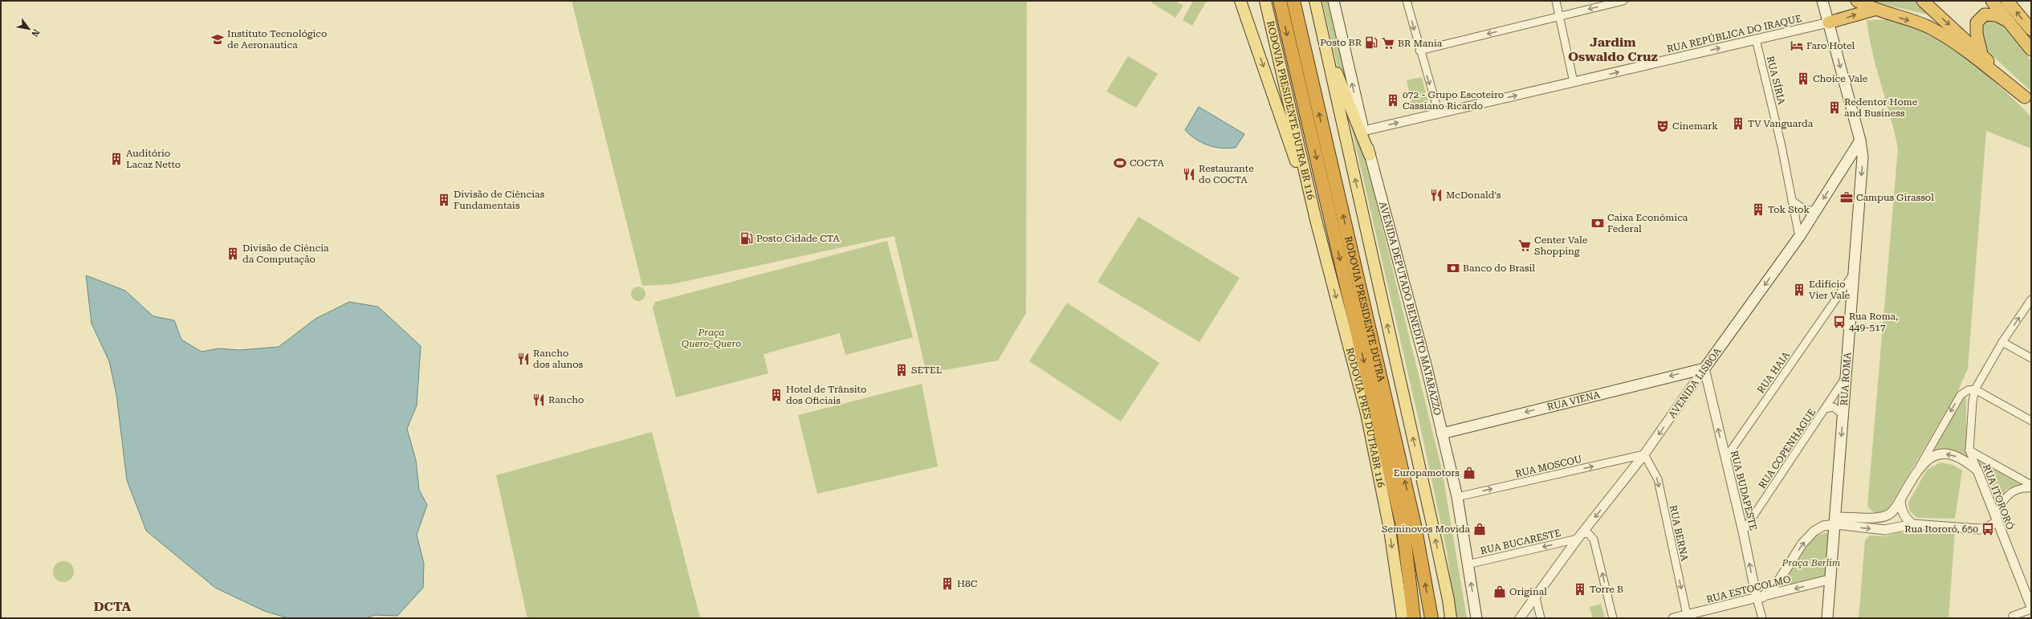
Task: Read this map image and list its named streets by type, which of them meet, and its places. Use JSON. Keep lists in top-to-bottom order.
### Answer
{
  "streets": {
    "highway": ["RODOVIA PRESIDENTE DUTRA"],
    "main road": [
      "RODOVIA PRESIDENTE DUTRA BR 116",
      "AVENIDA DEPUTADO BENEDITO MATARAZZO",
      "RUA ROMA",
      "AVENIDA LISBOA",
      "RUA VIENA",
      "RODOVIA PRES DUTRABR 116"
    ],
    "street": [
      "RUA REPÚBLICA DO IRAQUE",
      "RUA SÍRIA",
      "RUA HAIA",
      "RUA COPENHAGUE",
      "RUA MOSCOU",
      "RUA BUDAPESTE",
      "RUA ITORORÓ",
      "RUA BERNA",
      "RUA BUCARESTE",
      "RUA ESTOCOLMO"
    ]
  },
  "crossings": [
    ["RUA REPÚBLICA DO IRAQUE", "RUA SÍRIA"],
    ["RUA REPÚBLICA DO IRAQUE", "AVENIDA DEPUTADO BENEDITO MATARAZZO"],
    ["RUA REPÚBLICA DO IRAQUE", "RUA ROMA"],
    ["RUA SÍRIA", "AVENIDA LISBOA"],
    ["RODOVIA PRESIDENTE DUTRA BR 116", "RODOVIA PRES DUTRABR 116"],
    ["AVENIDA DEPUTADO BENEDITO MATARAZZO", "RUA VIENA"],
    ["AVENIDA DEPUTADO BENEDITO MATARAZZO", "RUA MOSCOU"],
    ["AVENIDA DEPUTADO BENEDITO MATARAZZO", "RUA BUCARESTE"],
    ["RUA HAIA", "RUA ROMA"],
    ["RUA HAIA", "RUA BUDAPESTE"],
    ["RUA ROMA", "AVENIDA LISBOA"],
    ["RUA ROMA", "RUA COPENHAGUE"],
    ["RUA ROMA", "RUA ESTOCOLMO"],
    ["AVENIDA LISBOA", "RUA VIENA"],
    ["AVENIDA LISBOA", "RUA MOSCOU"],
    ["AVENIDA LISBOA", "RUA BUDAPESTE"],
    ["AVENIDA LISBOA", "RUA BERNA"],
    ["AVENIDA LISBOA", "RUA BUCARESTE"],
    ["RUA VIENA", "RUA BUDAPESTE"],
    ["RUA COPENHAGUE", "RUA BUDAPESTE"],
    ["RUA MOSCOU", "RUA BERNA"],
    ["RUA BUDAPESTE", "RUA ESTOCOLMO"],
    ["RUA BERNA", "RUA ESTOCOLMO"]
  ],
  "one_way": [
    "RUA ROMA",
    "AVENIDA LISBOA",
    "RUA VIENA",
    "RUA MOSCOU",
    "RUA BUDAPESTE",
    "RUA BERNA",
    "RUA BUCARESTE",
    "RUA ESTOCOLMO"
  ],
  "districts": ["Jardim Oswaldo Cruz", "DCTA"],
  "parks": ["Praça Quero-Quero", "Praça Berlim"],
  "places": {
    "school or university": ["Instituto Tecnológico de Aeronautica"],
    "fuel station": ["Posto BR", "Posto Cidade CTA"],
    "supermarket": ["BR Mania", "Center Vale Shopping"],
    "hotel": ["Faro Hotel"],
    "building": [
      "Choice Vale",
      "072 - Grupo Escoteiro Cassiano Ricardo",
      "Redentor Home and Business",
      "TV Vanguarda",
      "Auditório Lacaz Netto",
      "Divisão de Ciências Fundamentais",
      "Tok Stok",
      "Divisão de Ciência da Computação",
      "Edifício Vier Vale",
      "SETEL",
      "Hotel de Trânsito dos Oficiais",
      "H8C",
      "Torre B"
    ],
    "theatre": ["Cinemark"],
    "sports": ["COCTA"],
    "restaurant": [
      "Restaurante do COCTA",
      "McDonald's",
      "Rancho dos alunos",
      "Rancho"
    ],
    "office": ["Campus Girassol"],
    "bank": ["Caixa Econômica Federal", "Banco do Brasil"],
    "bus stop": ["Rua Roma, 449-517", "Rua Itororó, 650"],
    "shop": ["Europamotors", "Seminovos Movida", "Original"]
  },
  "north": "bottom right"
}
